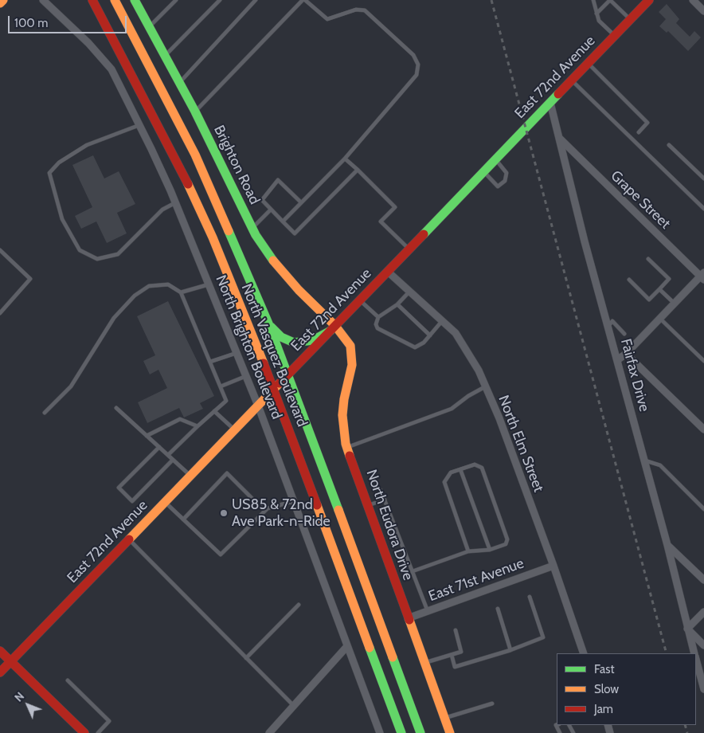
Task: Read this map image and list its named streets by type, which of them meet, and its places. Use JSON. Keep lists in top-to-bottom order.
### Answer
{
  "streets": {
    "main road": [
      "East 72nd Avenue",
      "Brighton Road",
      "North Vasquez Boulevard",
      "North Eudora Drive"
    ],
    "street": [
      "Grape Street",
      "North Brighton Boulevard",
      "Fairfax Drive",
      "North Elm Street",
      "East 71st Avenue"
    ]
  },
  "crossings": [
    ["East 72nd Avenue", "Brighton Road"],
    ["East 72nd Avenue", "North Brighton Boulevard"],
    ["East 72nd Avenue", "North Vasquez Boulevard"],
    ["East 72nd Avenue", "Fairfax Drive"],
    ["East 72nd Avenue", "North Elm Street"],
    ["East 72nd Avenue", "North Eudora Drive"],
    ["Brighton Road", "North Eudora Drive"],
    ["Grape Street", "Fairfax Drive"],
    ["North Elm Street", "East 71st Avenue"],
    ["North Eudora Drive", "East 71st Avenue"]
  ],
  "places": ["US85 & 72nd Ave Park-n-Ride"],
  "legend": ["Fast", "Slow", "Jam"],
  "scale_bar": "100 m",
  "north": "top left"
}
